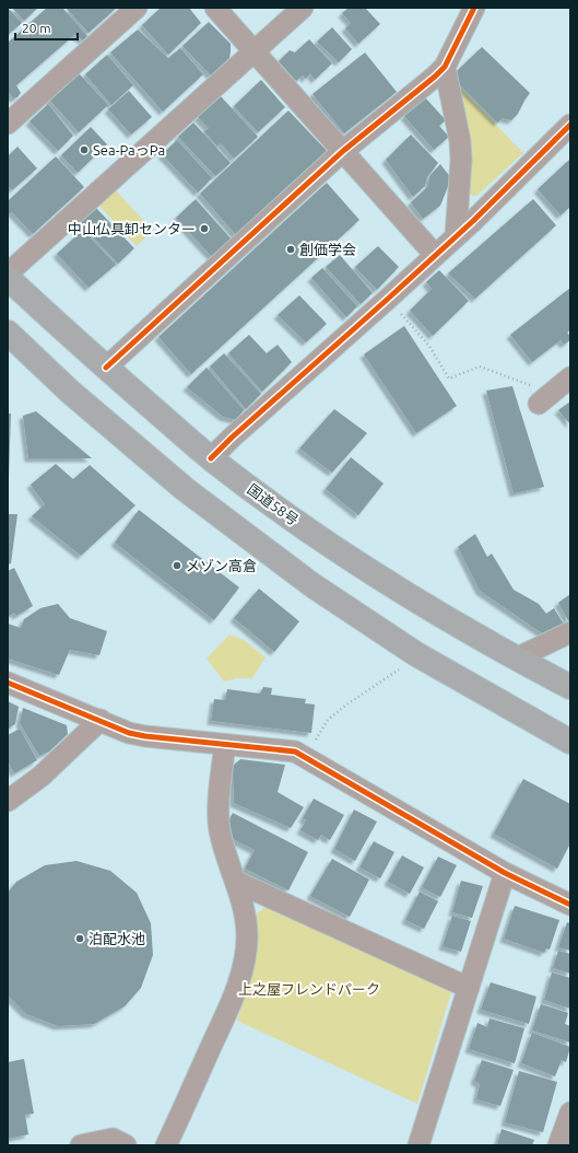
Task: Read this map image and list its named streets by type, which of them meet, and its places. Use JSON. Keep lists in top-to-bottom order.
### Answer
{
  "streets": {
    "highway": ["国道58号"]
  },
  "parks": ["上之屋フレンドパーク"],
  "places": [
    "Sea-PaっPa",
    "中山仏具卸センター",
    "創価学会",
    "メゾン高倉",
    "泊配水池"
  ],
  "scale_bar": "20 m"
}
